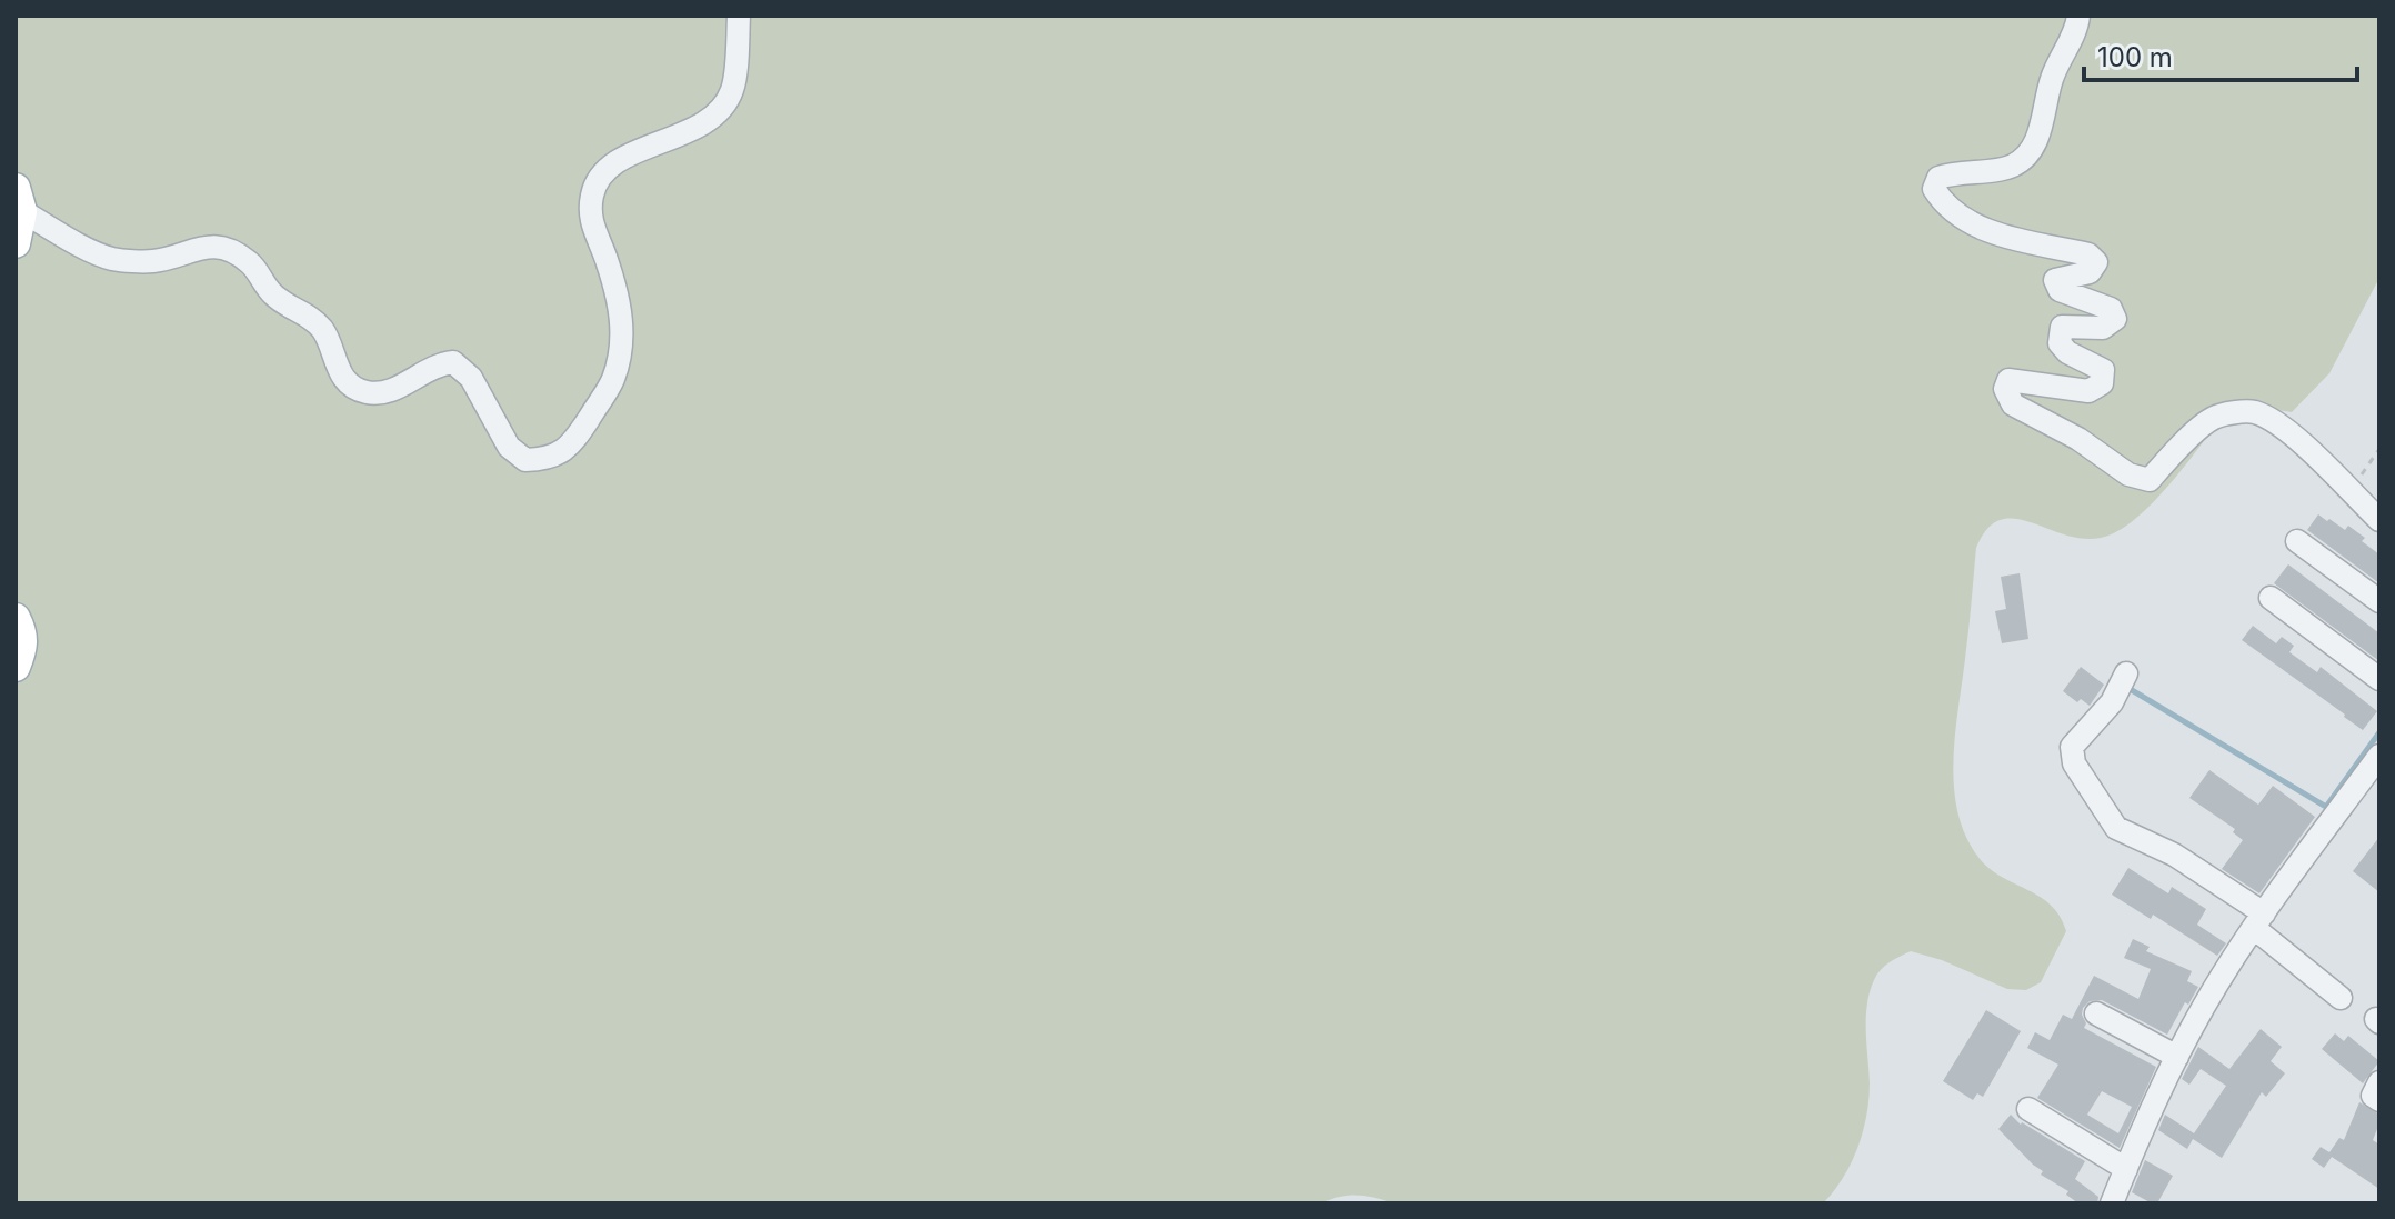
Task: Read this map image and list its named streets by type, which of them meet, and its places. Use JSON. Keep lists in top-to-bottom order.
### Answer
{
  "scale_bar": "100 m"
}
